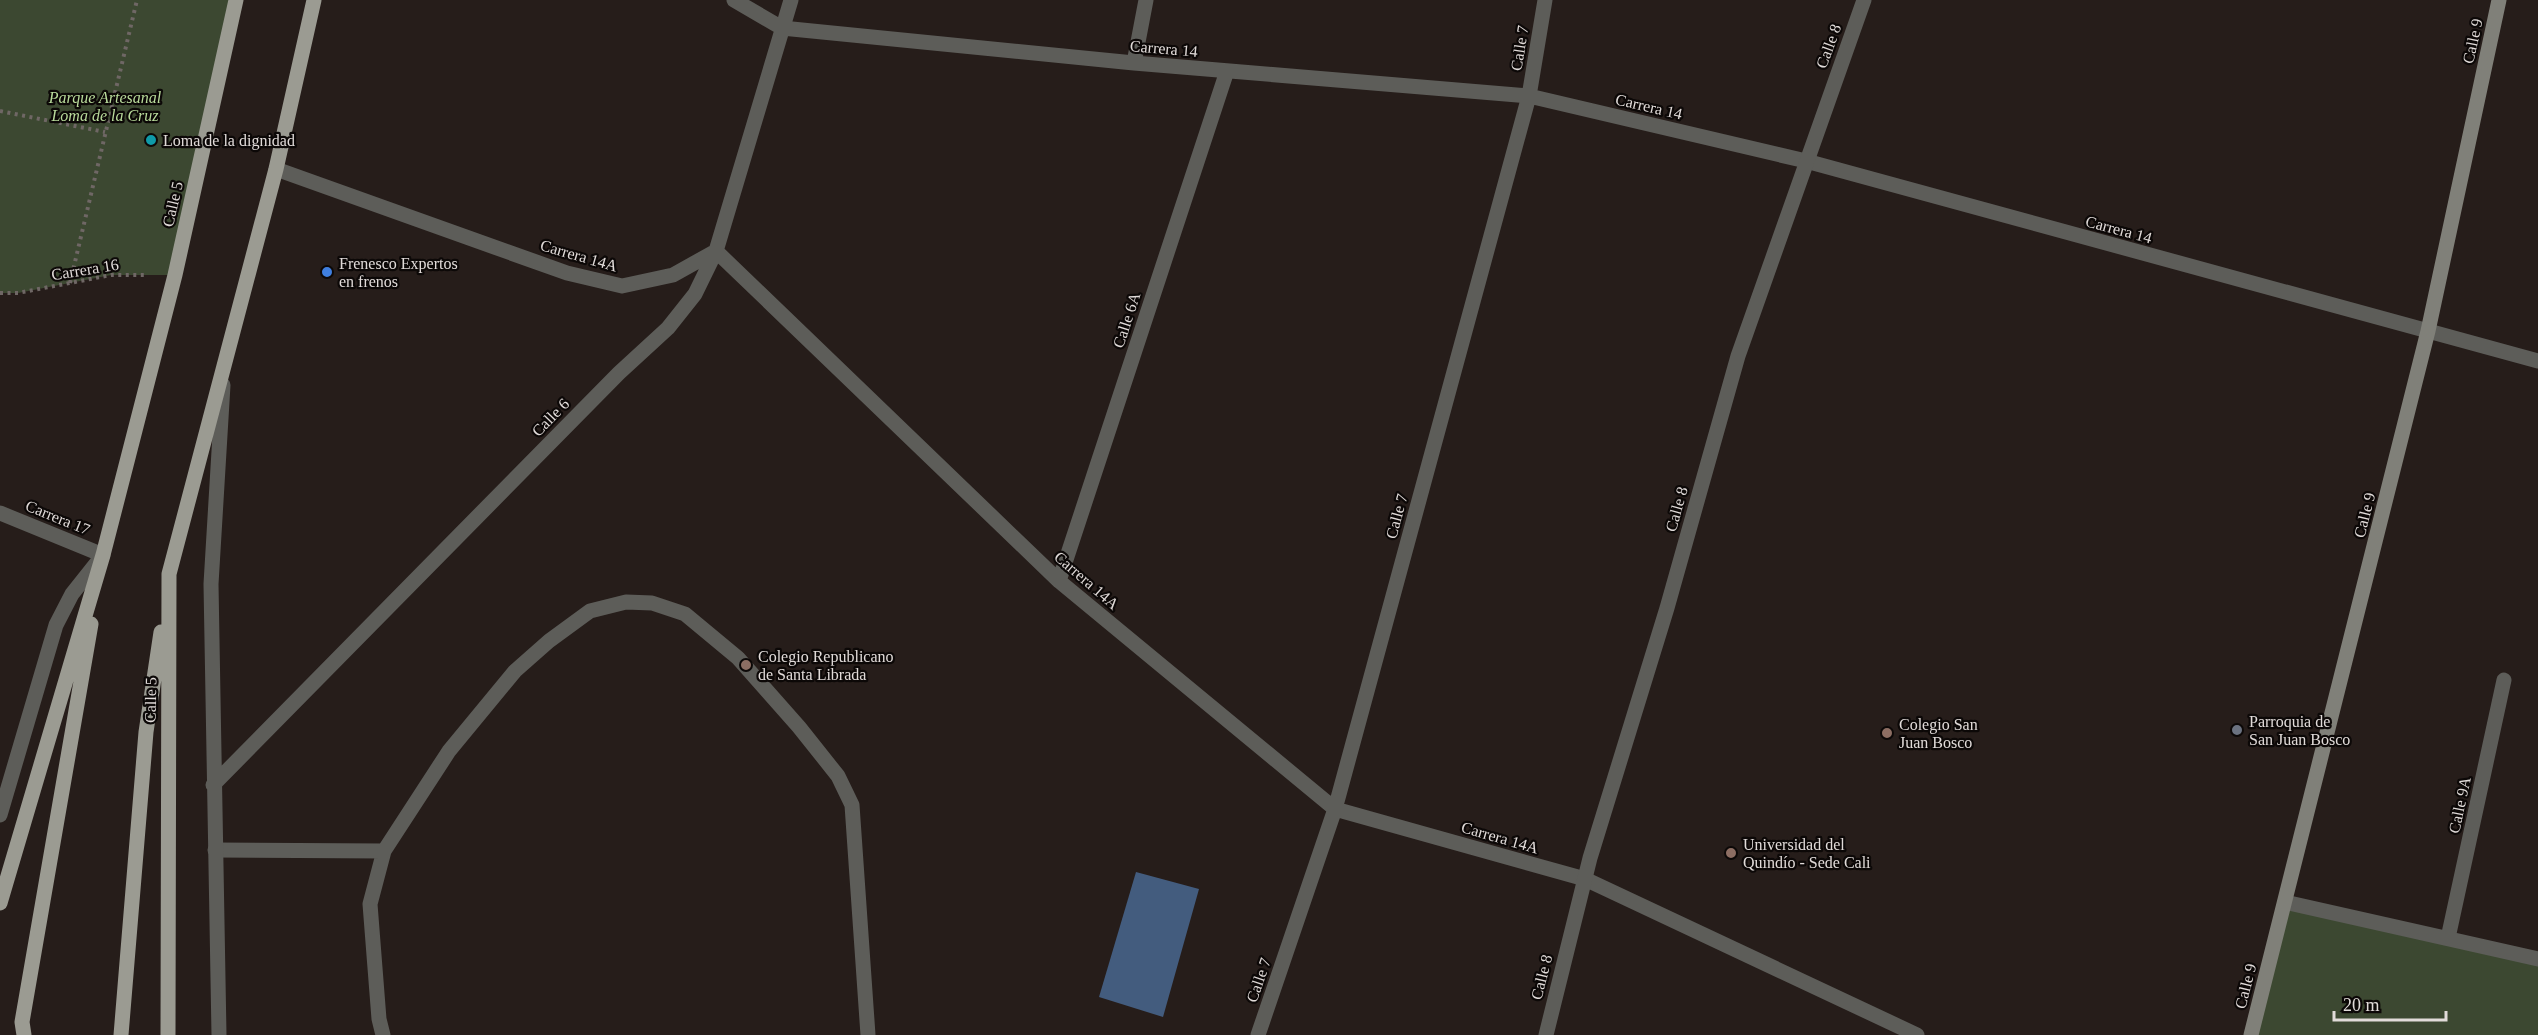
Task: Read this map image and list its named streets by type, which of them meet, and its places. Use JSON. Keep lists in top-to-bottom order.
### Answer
{
  "streets": {
    "main road": ["Calle 9", "Calle 5"],
    "street": [
      "Calle 8",
      "Carrera 14",
      "Calle 7",
      "Carrera 14A",
      "Calle 6A",
      "Calle 6",
      "Carrera 17",
      "Calle 9A"
    ],
    "path": ["Carrera 16"]
  },
  "crossings": [
    ["Calle 9", "Carrera 14"],
    ["Calle 8", "Carrera 14"],
    ["Calle 8", "Carrera 14A"],
    ["Carrera 14", "Calle 7"],
    ["Carrera 14", "Calle 6A"],
    ["Carrera 14", "Calle 6"],
    ["Calle 7", "Carrera 14A"],
    ["Calle 5", "Carrera 14A"],
    ["Calle 5", "Carrera 16"],
    ["Calle 5", "Calle 6"],
    ["Calle 5", "Carrera 17"],
    ["Carrera 14A", "Calle 6A"],
    ["Carrera 14A", "Calle 6"]
  ],
  "parks": ["Parque Artesanal Loma de la Cruz"],
  "places": [
    "Loma de la dignidad",
    "Frenesco Expertos en frenos",
    "Colegio Republicano de Santa Librada",
    "Parroquia de San Juan Bosco",
    "Colegio San Juan Bosco",
    "Universidad del Quindío - Sede Cali"
  ],
  "scale_bar": "20 m"
}
